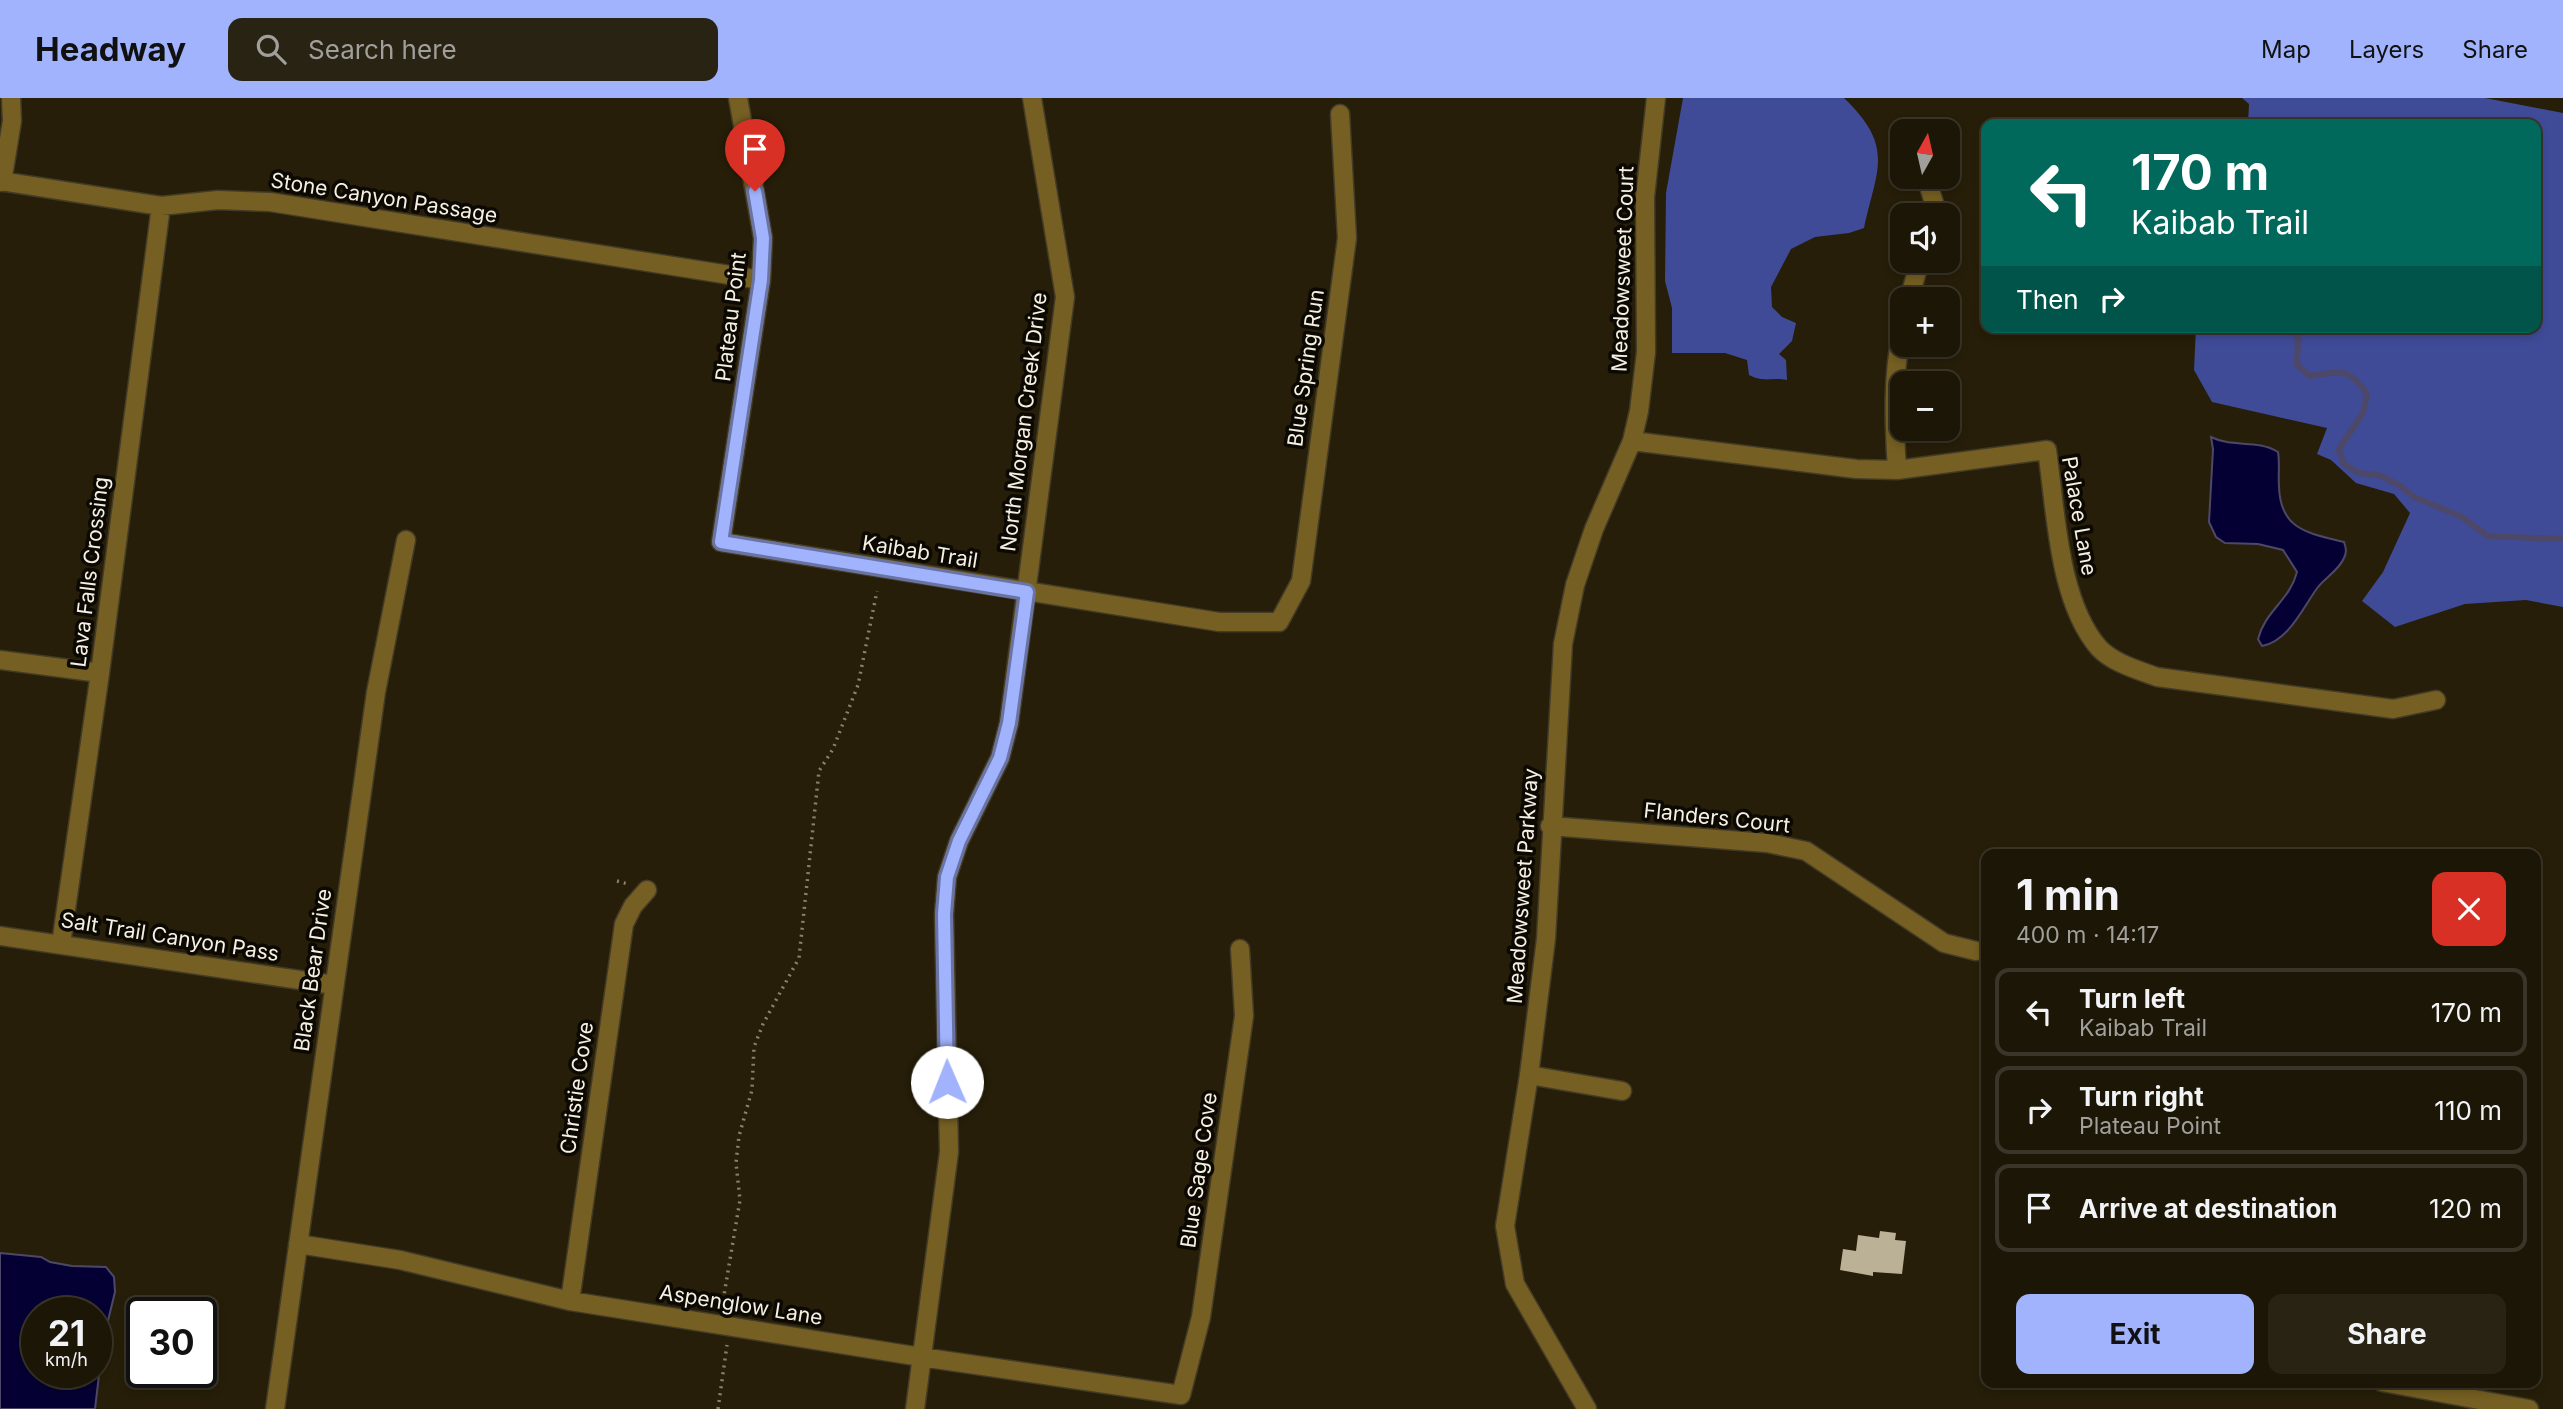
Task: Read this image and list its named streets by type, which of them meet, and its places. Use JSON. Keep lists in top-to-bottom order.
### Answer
{
  "streets": {
    "street": [
      "Stone Canyon Passage",
      "Meadowsweet Court",
      "Plateau Point",
      "Blue Spring Run",
      "North Morgan Creek Drive",
      "Palace Lane",
      "Kaibab Trail",
      "Lava Falls Crossing",
      "Flanders Court",
      "Meadowsweet Parkway",
      "Salt Trail Canyon Pass",
      "Black Bear Drive",
      "Christie Cove",
      "Blue Sage Cove",
      "Aspenglow Lane"
    ]
  },
  "crossings": [
    ["Stone Canyon Passage", "Plateau Point"],
    ["Stone Canyon Passage", "Lava Falls Crossing"],
    ["Meadowsweet Court", "Palace Lane"],
    ["Meadowsweet Court", "Meadowsweet Parkway"],
    ["Plateau Point", "Kaibab Trail"],
    ["Blue Spring Run", "Kaibab Trail"],
    ["North Morgan Creek Drive", "Kaibab Trail"],
    ["North Morgan Creek Drive", "Aspenglow Lane"],
    ["Palace Lane", "Meadowsweet Parkway"],
    ["Lava Falls Crossing", "Salt Trail Canyon Pass"],
    ["Flanders Court", "Meadowsweet Parkway"],
    ["Salt Trail Canyon Pass", "Black Bear Drive"],
    ["Black Bear Drive", "Aspenglow Lane"],
    ["Christie Cove", "Aspenglow Lane"],
    ["Blue Sage Cove", "Aspenglow Lane"]
  ],
  "north": "top",
  "page": {
    "header": "Headway",
    "search": "Search here",
    "nav": ["Map", "Layers", "Share"],
    "map_buttons": ["+", "−"],
    "turn": ["170 m", "Kaibab Trail"],
    "then": "Then",
    "heading": ["1 min", "400 m · 14:17"],
    "list": [
      {
        "name": "Turn left",
        "note": "Kaibab Trail",
        "value": "170 m"
      },
      {
        "name": "Turn right",
        "note": "Plateau Point",
        "value": "110 m"
      },
      {
        "name": "Arrive at destination",
        "value": "120 m"
      }
    ],
    "buttons": ["Exit", "Share"],
    "speed": "21 km/h",
    "limit": "30"
  }
}
